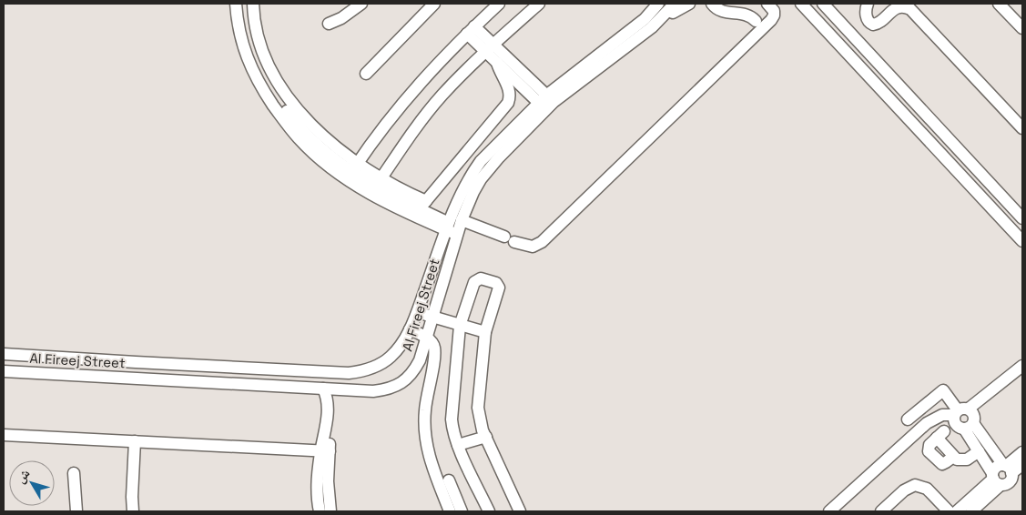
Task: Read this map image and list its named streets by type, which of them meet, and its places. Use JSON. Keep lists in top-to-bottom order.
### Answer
{
  "streets": {
    "street": ["Al Fireej Street"]
  },
  "north": "top left"
}
